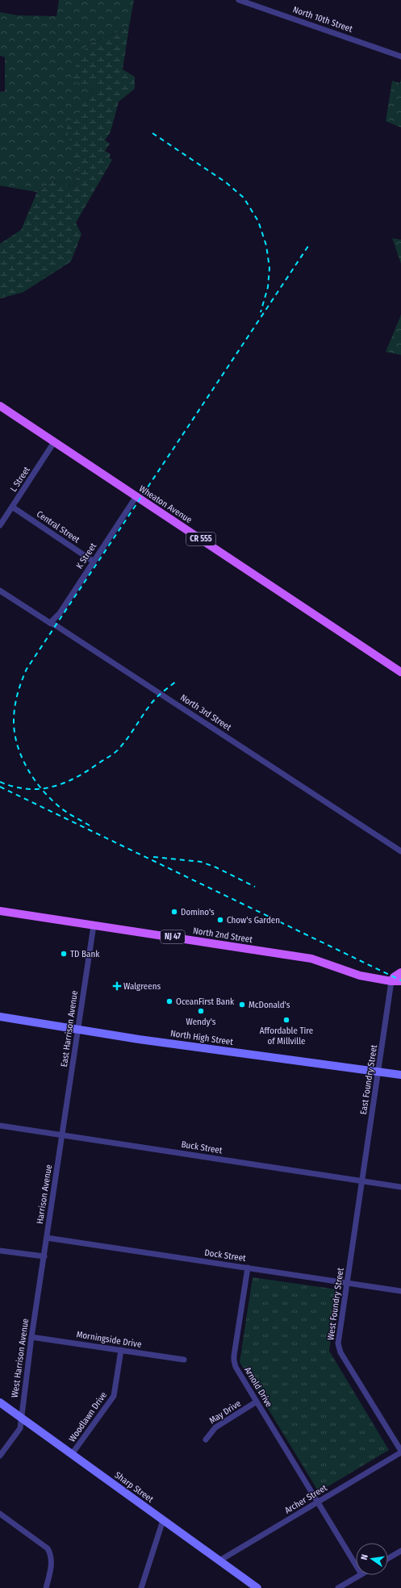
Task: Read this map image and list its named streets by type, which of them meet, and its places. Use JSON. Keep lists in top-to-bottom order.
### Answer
{
  "streets": {
    "main road": [
      "Wheaton Avenue",
      "CR 555",
      "North 2nd Street",
      "NJ 47"
    ],
    "street": [
      "North 10th Street",
      "L Street",
      "Central Street",
      "K Street",
      "North 3rd Street",
      "East Harrison Avenue",
      "North High Street",
      "East Foundry Street",
      "Buck Street",
      "Harrison Avenue",
      "Dock Street",
      "West Foundry Street",
      "Morningside Drive",
      "West Harrison Avenue",
      "Arnold Drive",
      "May Drive",
      "Woodlawn Drive",
      "Sharp Street",
      "Archer Street"
    ]
  },
  "crossings": [
    ["L Street", "Wheaton Avenue"],
    ["L Street", "Central Street"],
    ["Wheaton Avenue", "K Street"],
    ["Central Street", "K Street"],
    ["K Street", "North 3rd Street"],
    ["North 2nd Street", "East Harrison Avenue"],
    ["North 2nd Street", "East Foundry Street"],
    ["East Harrison Avenue", "North High Street"],
    ["East Harrison Avenue", "Buck Street"],
    ["East Harrison Avenue", "Harrison Avenue"],
    ["North High Street", "East Foundry Street"],
    ["East Foundry Street", "Buck Street"],
    ["East Foundry Street", "West Foundry Street"],
    ["Buck Street", "Harrison Avenue"],
    ["Buck Street", "West Foundry Street"],
    ["Harrison Avenue", "Dock Street"],
    ["Harrison Avenue", "West Harrison Avenue"],
    ["Dock Street", "West Foundry Street"],
    ["Dock Street", "Arnold Drive"],
    ["West Foundry Street", "Archer Street"],
    ["Morningside Drive", "West Harrison Avenue"],
    ["Morningside Drive", "Woodlawn Drive"],
    ["West Harrison Avenue", "Sharp Street"],
    ["Arnold Drive", "May Drive"],
    ["Arnold Drive", "Archer Street"],
    ["Woodlawn Drive", "Sharp Street"],
    ["Sharp Street", "Archer Street"]
  ],
  "places": {
    "other": [
      "Domino's",
      "Chow's Garden",
      "TD Bank",
      "OceanFirst Bank",
      "McDonald's",
      "Wendy's",
      "Affordable Tire of Millville"
    ],
    "health": ["Walgreens"]
  },
  "north": "left"
}
